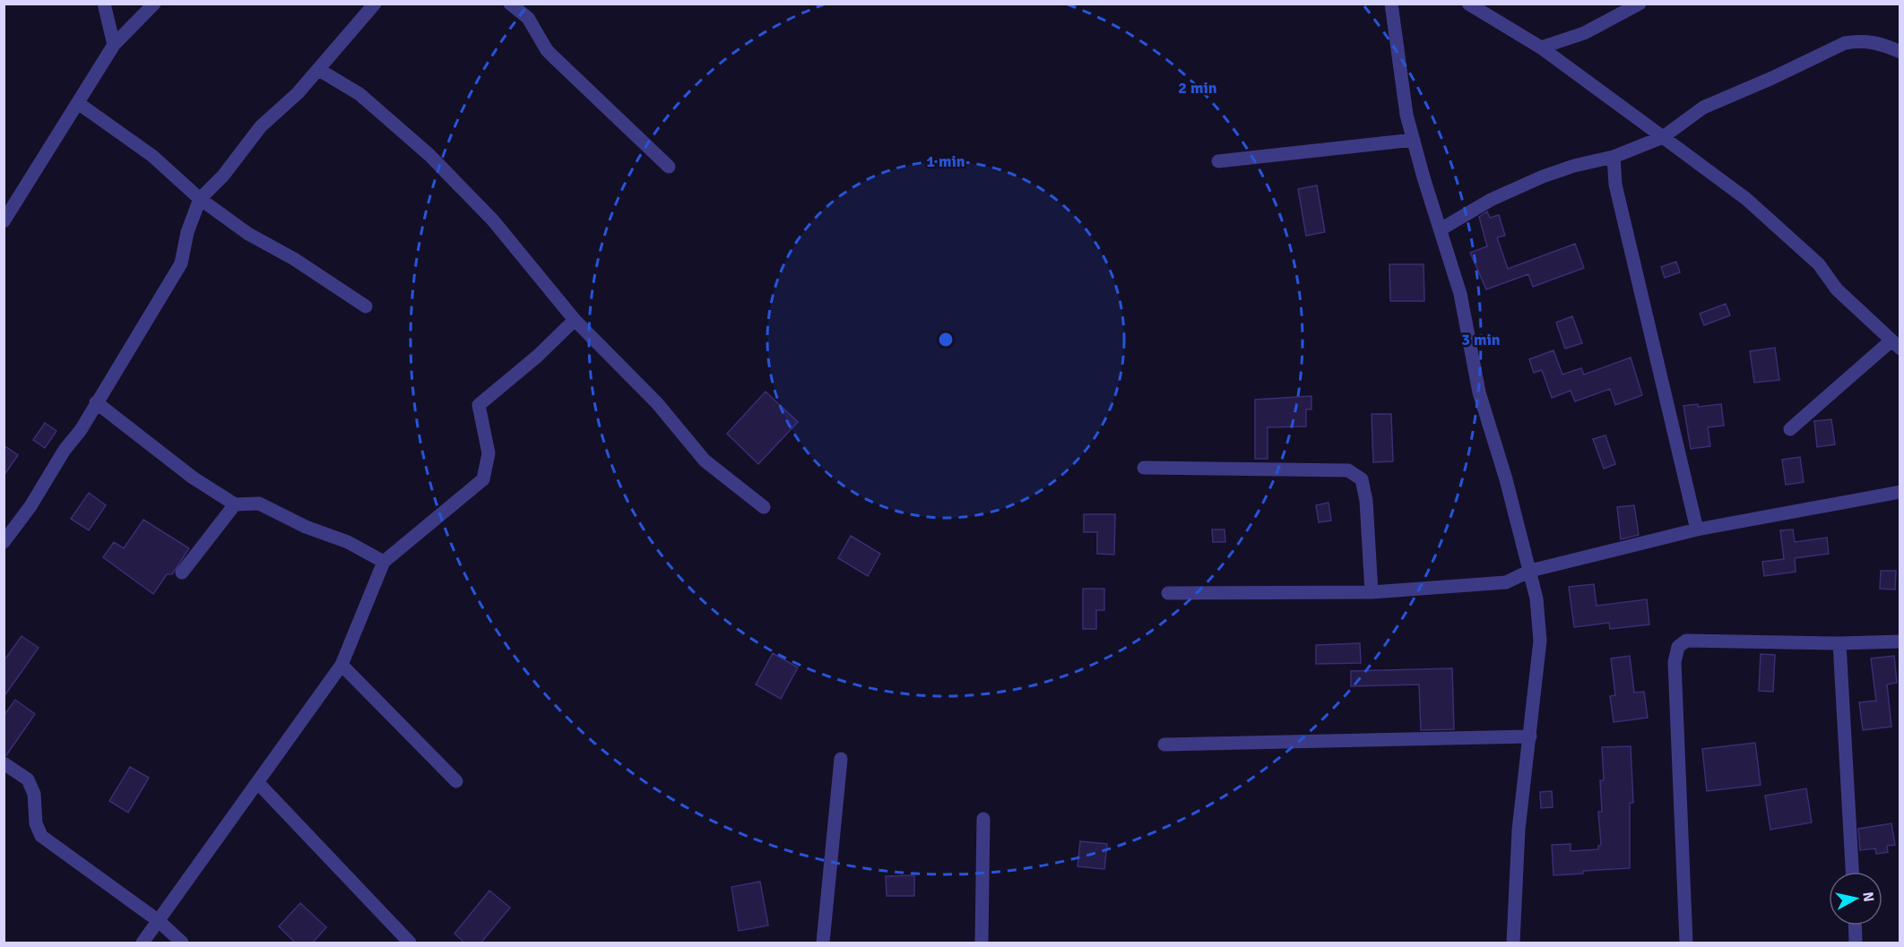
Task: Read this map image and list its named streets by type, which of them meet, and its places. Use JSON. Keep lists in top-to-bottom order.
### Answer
{
  "north": "right",
  "rings": ["2 min", "1 min", "3 min"]
}
